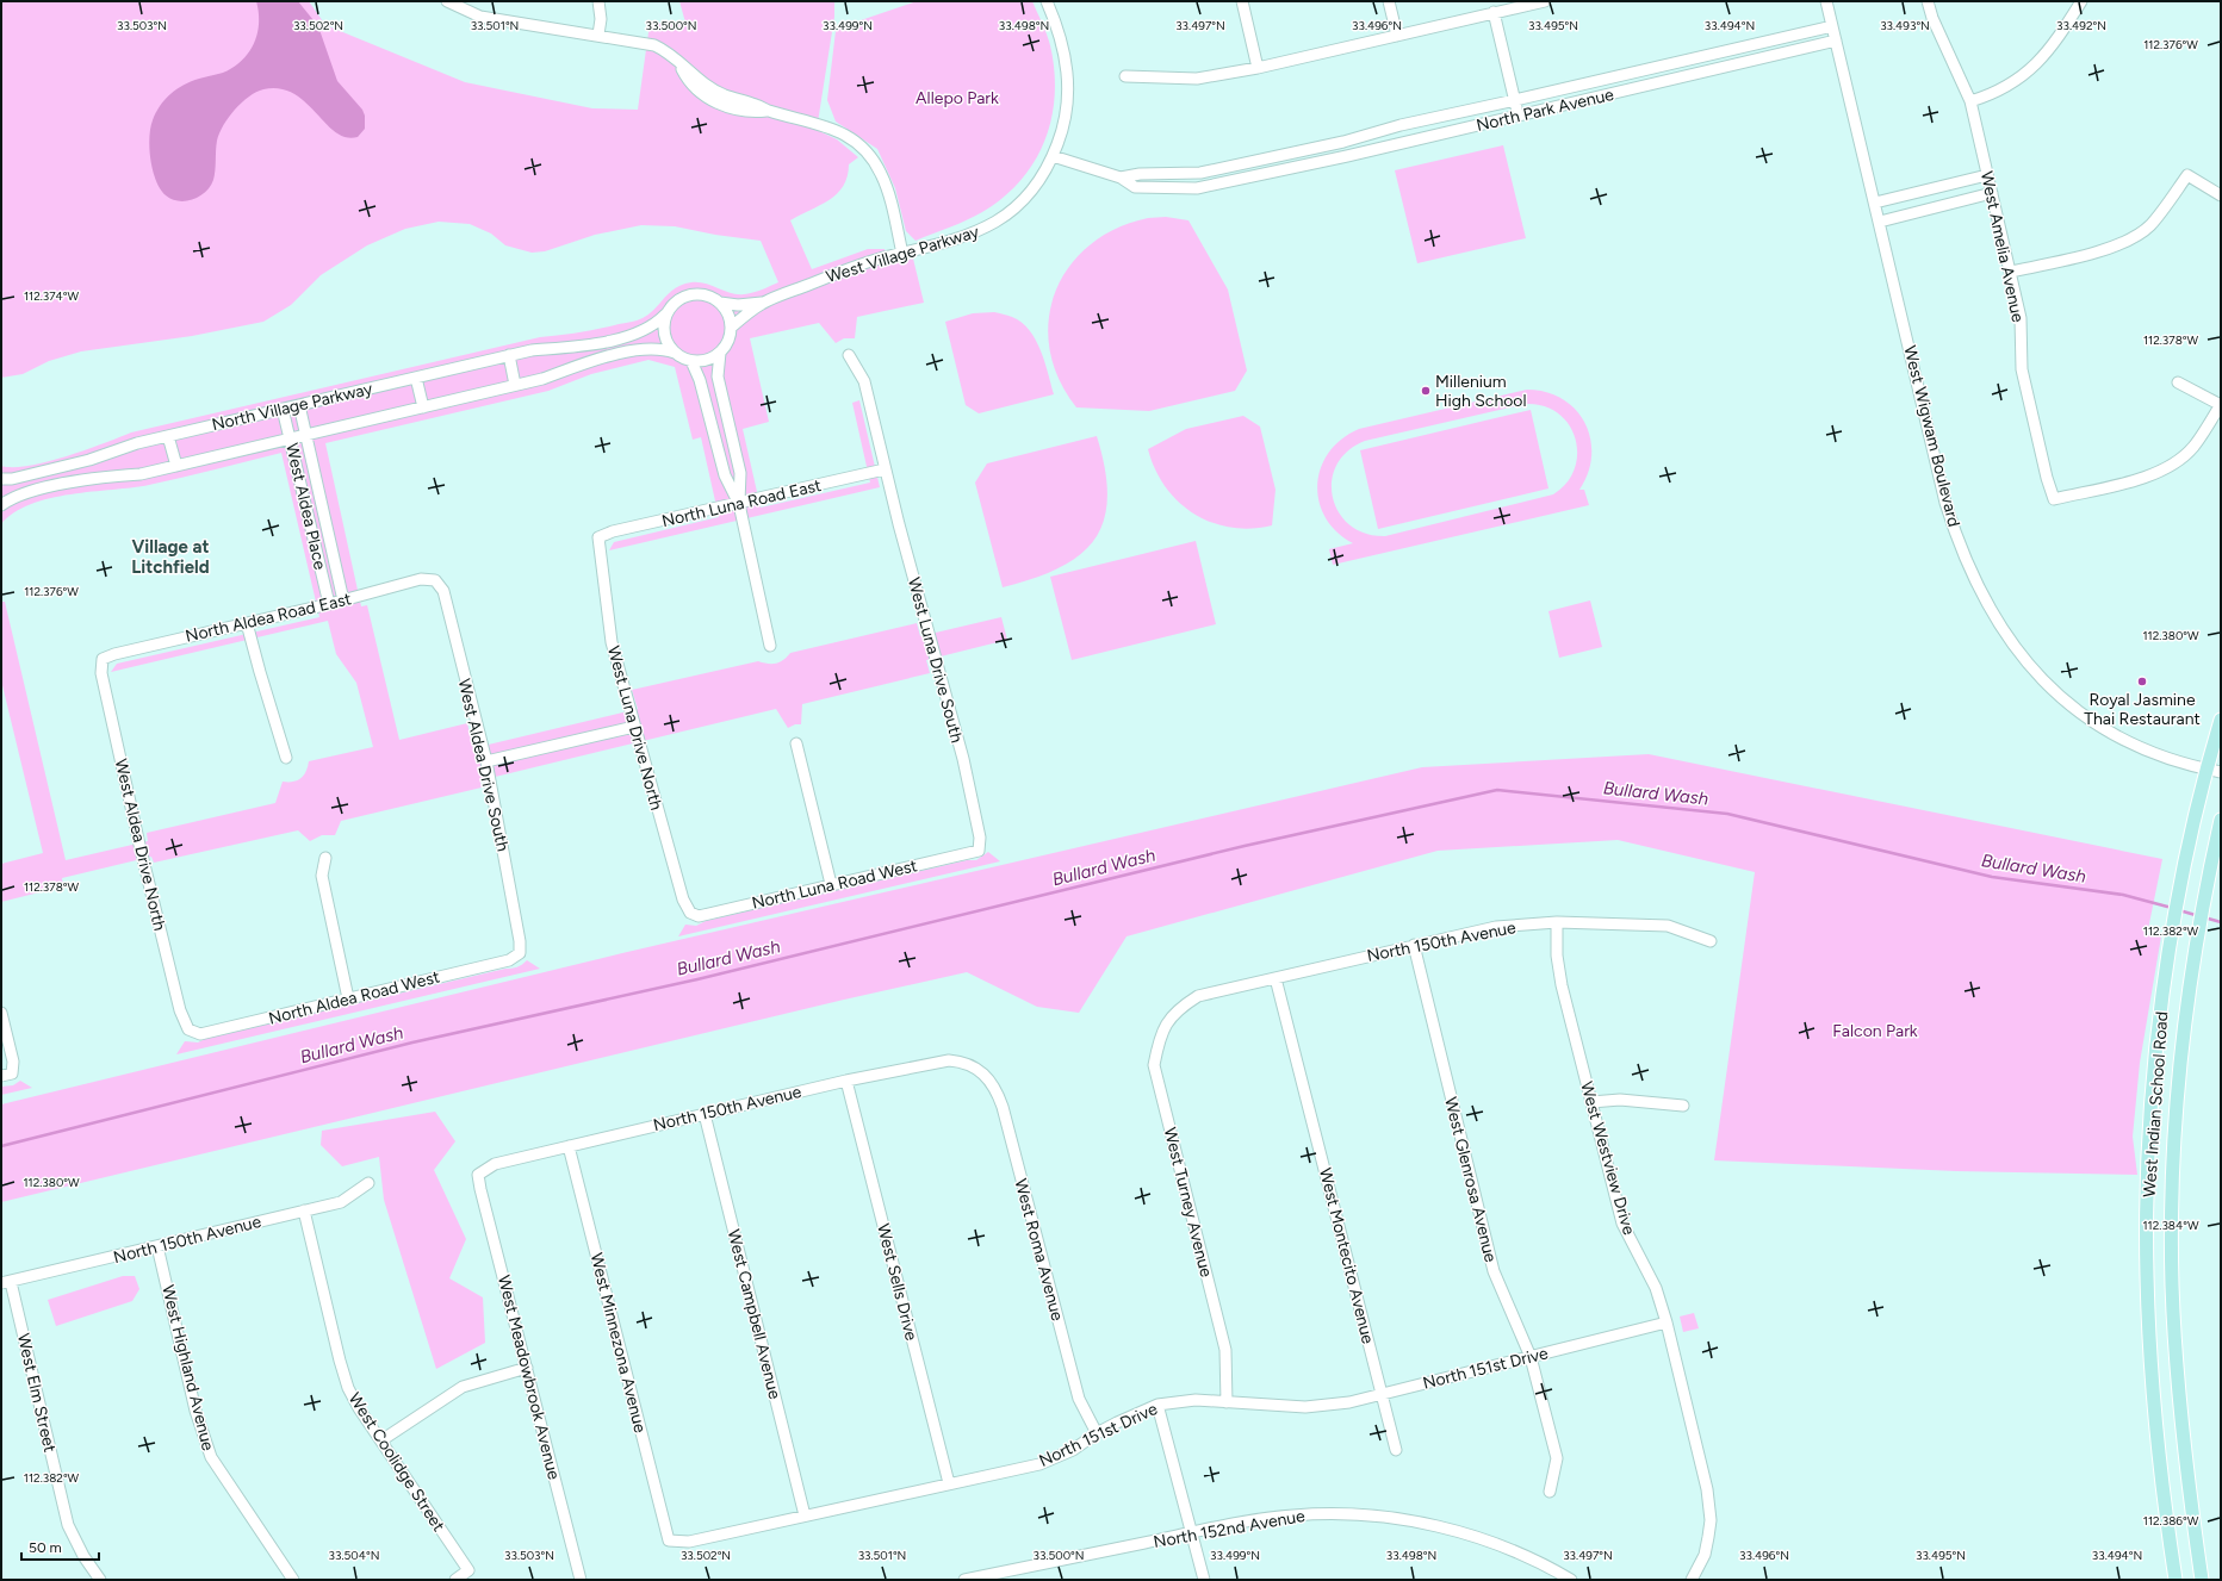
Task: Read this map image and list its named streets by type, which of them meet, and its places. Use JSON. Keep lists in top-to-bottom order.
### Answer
{
  "streets": {
    "main road": ["West Indian School Road"],
    "street": [
      "North Park Avenue",
      "West Amelia Avenue",
      "West Village Parkway",
      "North Village Parkway",
      "West Wigwam Boulevard",
      "North Luna Road East",
      "West Aldea Place",
      "North Aldea Road East",
      "West Luna Drive South",
      "West Luna Drive North",
      "West Aldea Drive South",
      "West Aldea Drive North",
      "North Luna Road West",
      "North 150th Avenue",
      "North Aldea Road West",
      "West Westview Drive",
      "West Glenrosa Avenue",
      "West Turney Avenue",
      "West Roma Avenue",
      "West Montecito Avenue",
      "West Sells Drive",
      "West Campbell Avenue",
      "West Minnezona Avenue",
      "West Highland Avenue",
      "North 151st Drive",
      "West Meadowbrook Avenue",
      "West Elm Street",
      "West Coolidge Street",
      "North 152nd Avenue"
    ]
  },
  "crossings": [
    ["North Park Avenue", "West Village Parkway"],
    ["North Park Avenue", "West Wigwam Boulevard"],
    ["West Village Parkway", "North Village Parkway"],
    ["North Village Parkway", "West Aldea Place"],
    ["West Wigwam Boulevard", "West Indian School Road"],
    ["North Luna Road East", "West Luna Drive South"],
    ["North Luna Road East", "West Luna Drive North"],
    ["West Aldea Place", "North Aldea Road East"],
    ["North Aldea Road East", "West Aldea Drive South"],
    ["North Aldea Road East", "West Aldea Drive North"],
    ["West Luna Drive South", "North Luna Road West"],
    ["West Luna Drive North", "North Luna Road West"],
    ["West Aldea Drive South", "North Aldea Road West"],
    ["West Aldea Drive North", "North Aldea Road West"],
    ["North 150th Avenue", "West Westview Drive"],
    ["North 150th Avenue", "West Glenrosa Avenue"],
    ["North 150th Avenue", "West Turney Avenue"],
    ["North 150th Avenue", "West Roma Avenue"],
    ["North 150th Avenue", "West Montecito Avenue"],
    ["North 150th Avenue", "West Sells Drive"],
    ["North 150th Avenue", "West Campbell Avenue"],
    ["North 150th Avenue", "West Minnezona Avenue"],
    ["North 150th Avenue", "West Highland Avenue"],
    ["North 150th Avenue", "West Meadowbrook Avenue"],
    ["North 150th Avenue", "West Elm Street"],
    ["North 150th Avenue", "West Coolidge Street"],
    ["West Westview Drive", "North 151st Drive"],
    ["West Glenrosa Avenue", "North 151st Drive"],
    ["West Turney Avenue", "North 151st Drive"],
    ["West Roma Avenue", "North 151st Drive"],
    ["West Montecito Avenue", "North 151st Drive"],
    ["West Sells Drive", "North 151st Drive"],
    ["West Campbell Avenue", "North 151st Drive"],
    ["West Minnezona Avenue", "North 151st Drive"]
  ],
  "districts": ["Village at Litchfield"],
  "water": ["Bullard Wash"],
  "parks": ["Allepo Park", "Falcon Park"],
  "places": ["Millenium High School", "Royal Jasmine Thai Restaurant"],
  "scale_bar": "50 m",
  "coordinates": [
    "33.503°N",
    "33.502°N",
    "33.501°N",
    "33.500°N",
    "33.499°N",
    "33.498°N",
    "33.497°N",
    "33.496°N",
    "33.495°N",
    "33.494°N",
    "33.493°N",
    "33.492°N",
    "112.376°W",
    "112.374°W",
    "112.378°W",
    "112.380°W",
    "112.382°W",
    "112.384°W",
    "112.386°W",
    "33.504°N"
  ]
}
